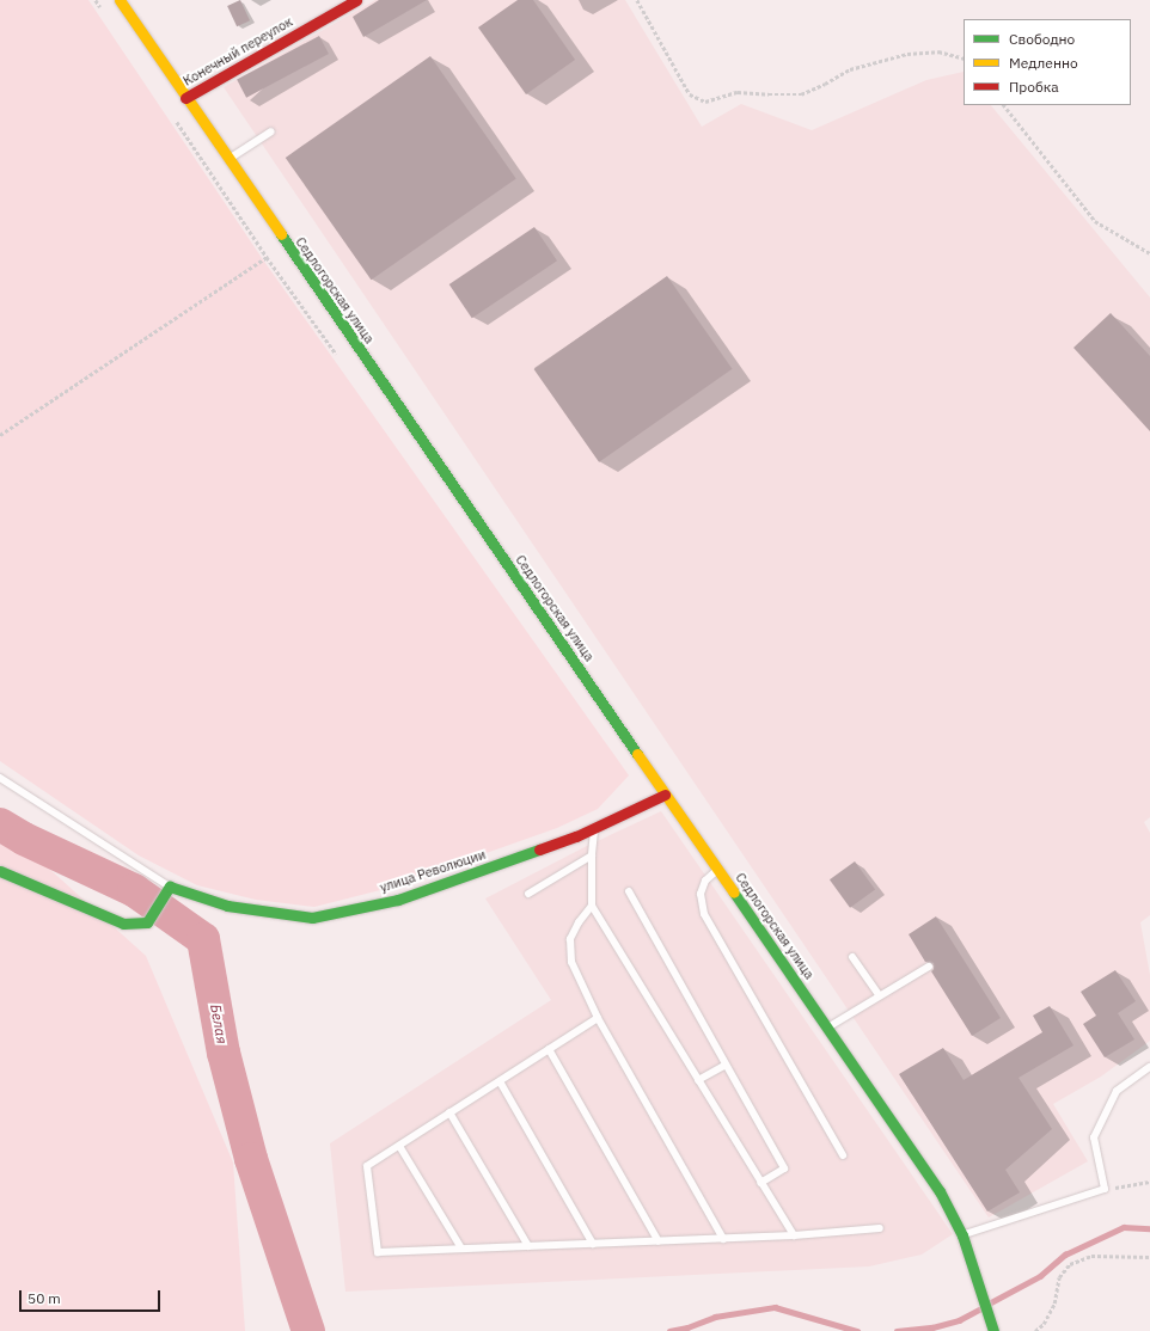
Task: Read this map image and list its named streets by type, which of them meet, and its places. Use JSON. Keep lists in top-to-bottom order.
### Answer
{
  "streets": {
    "street": ["Конечный переулок", "Седлогорская улица", "улица Революции"]
  },
  "crossings": [
    ["Конечный переулок", "Седлогорская улица"],
    ["Седлогорская улица", "улица Революции"]
  ],
  "water": ["Белая"],
  "legend": ["Свободно", "Медленно", "Пробка"],
  "scale_bar": "50 m"
}
